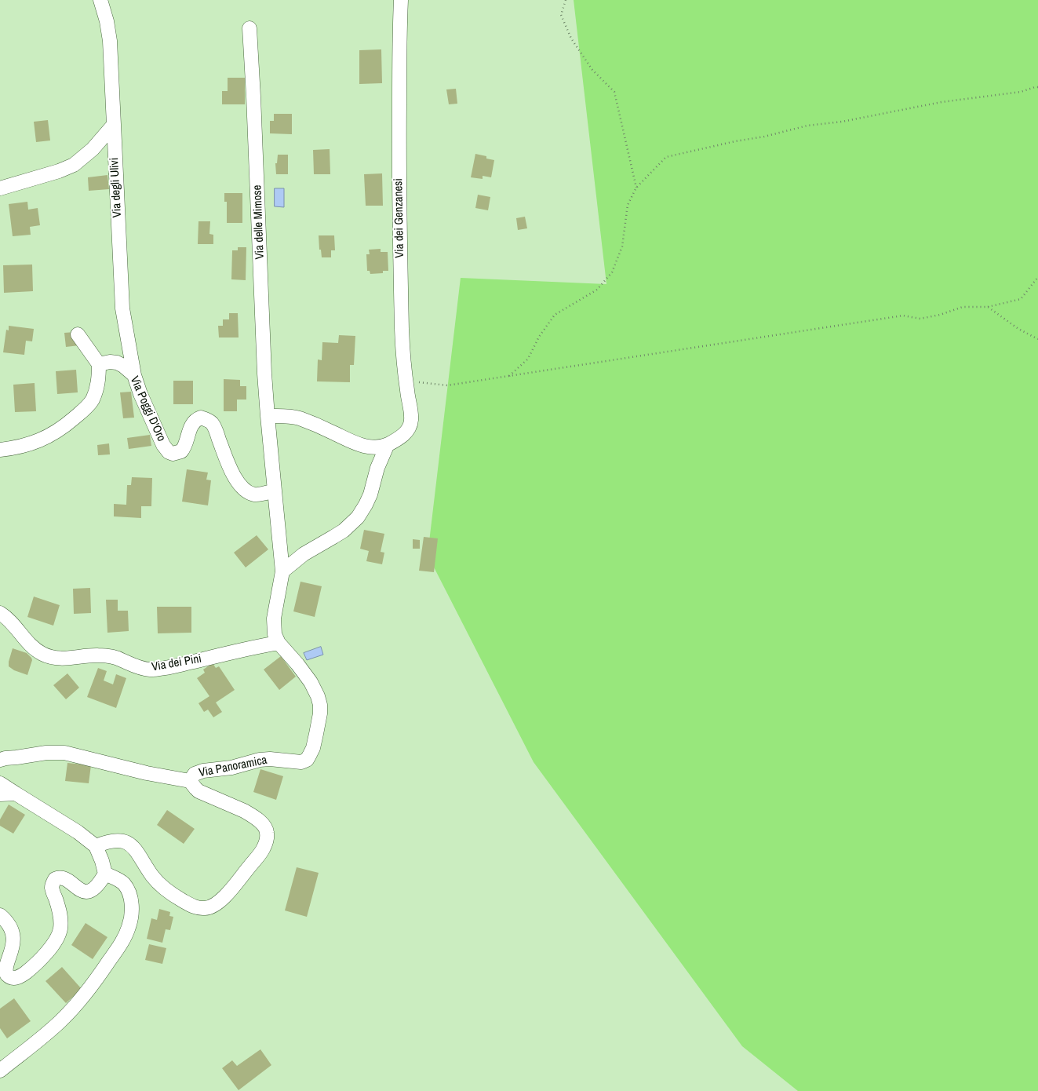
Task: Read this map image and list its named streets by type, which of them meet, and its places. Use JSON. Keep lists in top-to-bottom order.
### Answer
{
  "streets": {
    "street": [
      "Via degli Ulivi",
      "Via dei Genzanesi",
      "Via delle Mimose",
      "Via Poggi D'Oro",
      "Via dei Pini",
      "Via Panoramica"
    ]
  },
  "crossings": [
    ["Via degli Ulivi", "Via Poggi D'Oro"],
    ["Via Poggi D'Oro", "Via Panoramica"],
    ["Via dei Pini", "Via Panoramica"]
  ]
}
